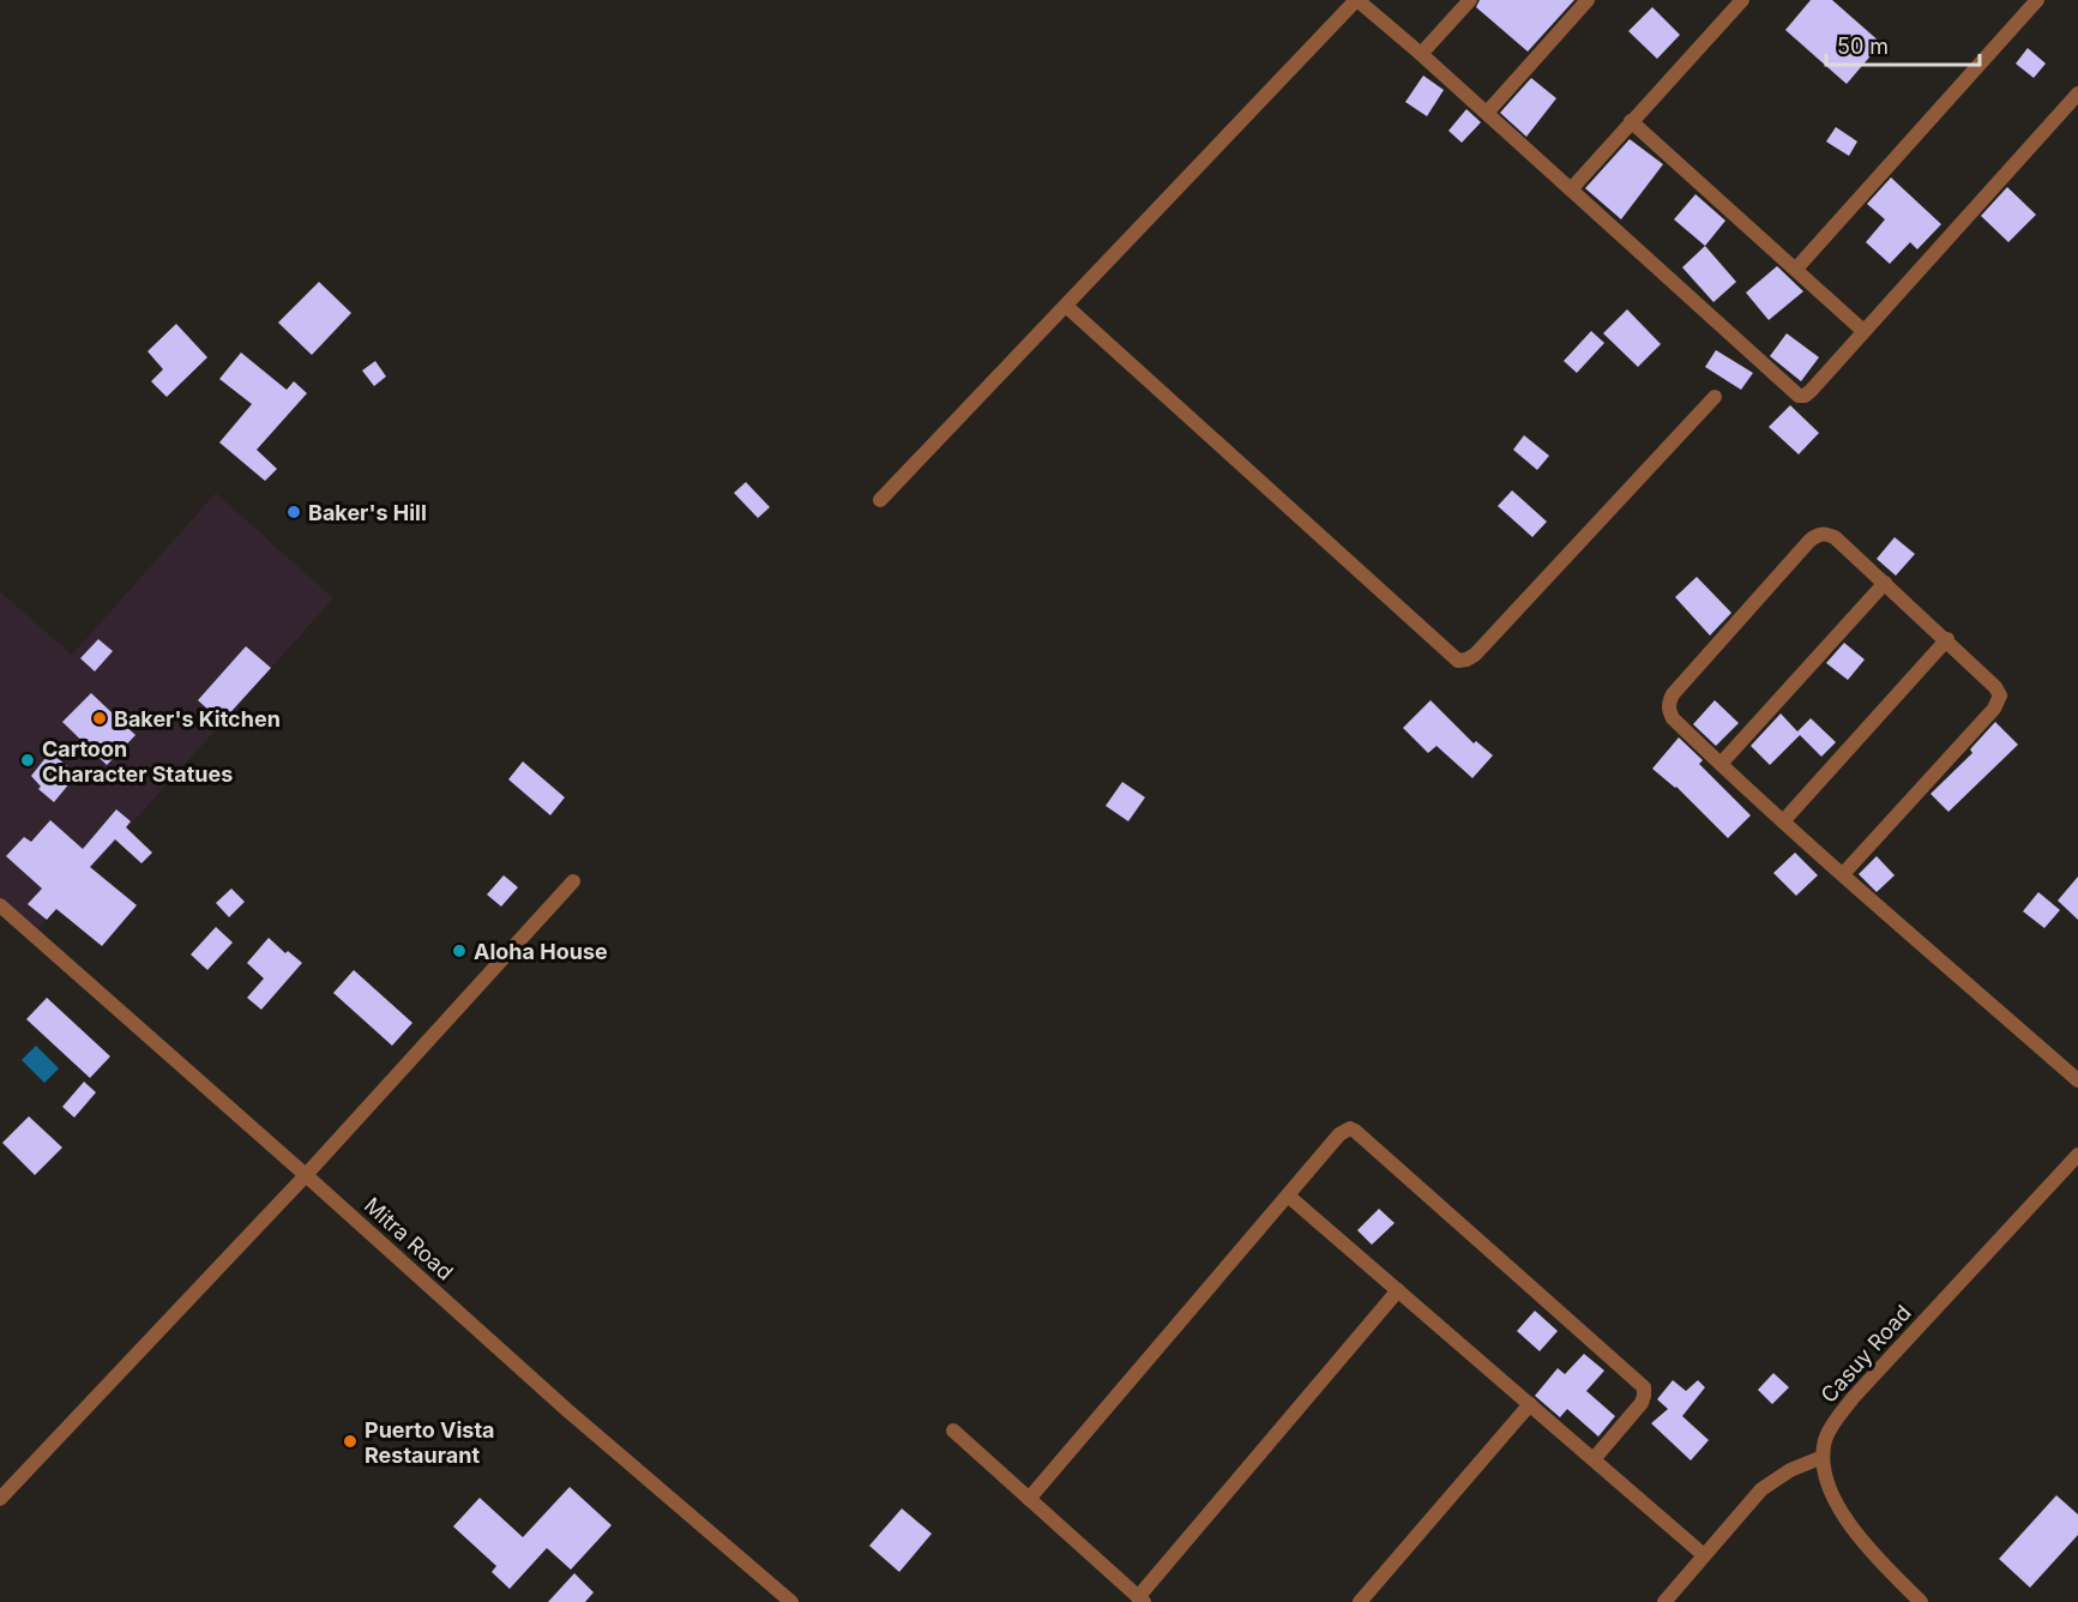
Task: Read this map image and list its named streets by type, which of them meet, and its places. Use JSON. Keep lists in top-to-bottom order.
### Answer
{
  "streets": {
    "street": ["Mitra Road", "Casuy Road"]
  },
  "places": [
    "Baker's Hill",
    "Baker's Kitchen",
    "Cartoon Character Statues",
    "Aloha House",
    "Puerto Vista Restaurant"
  ],
  "scale_bar": "50 m"
}
